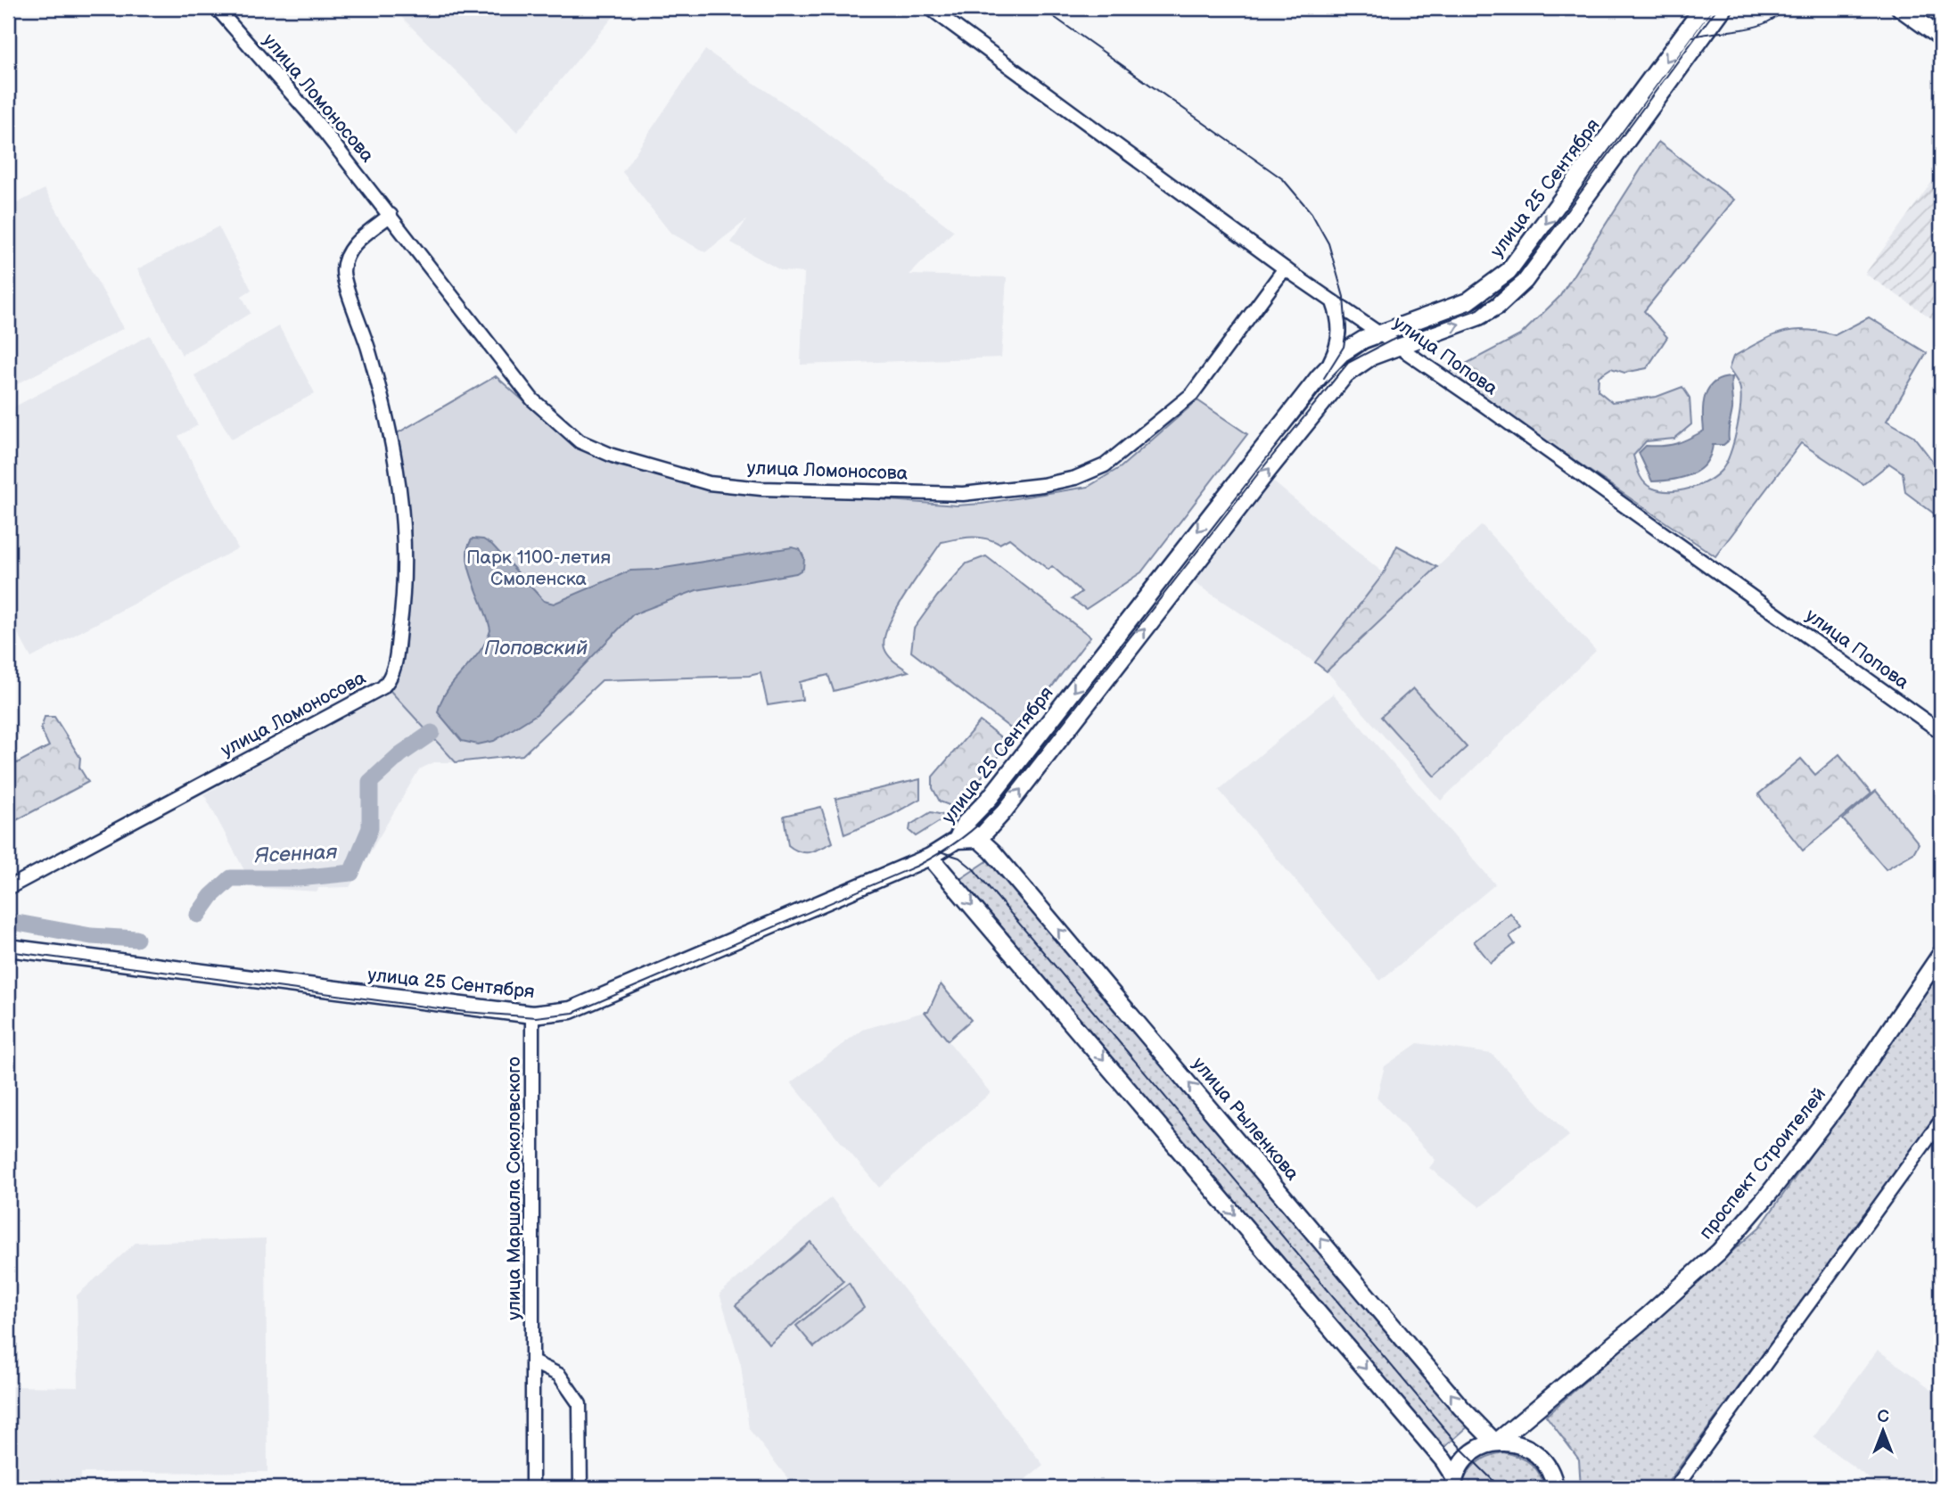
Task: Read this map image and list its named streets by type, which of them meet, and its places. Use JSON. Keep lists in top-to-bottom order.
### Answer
{
  "streets": {
    "main road": ["улица 25 Сентября", "улица Рыленкова", "проспект Строителей"],
    "street": ["улица Ломоносова", "улица Попова", "улица Маршала Соколовского"]
  },
  "crossings": [
    ["улица Ломоносова", "улица Попова"],
    ["улица 25 Сентября", "улица Попова"],
    ["улица 25 Сентября", "улица Рыленкова"],
    ["улица 25 Сентября", "улица Маршала Соколовского"],
    ["улица Рыленкова", "проспект Строителей"]
  ],
  "water": ["Поповский", "Ясенная"],
  "parks": ["Парк 1100-летия Смоленска"],
  "north": "top"
}
